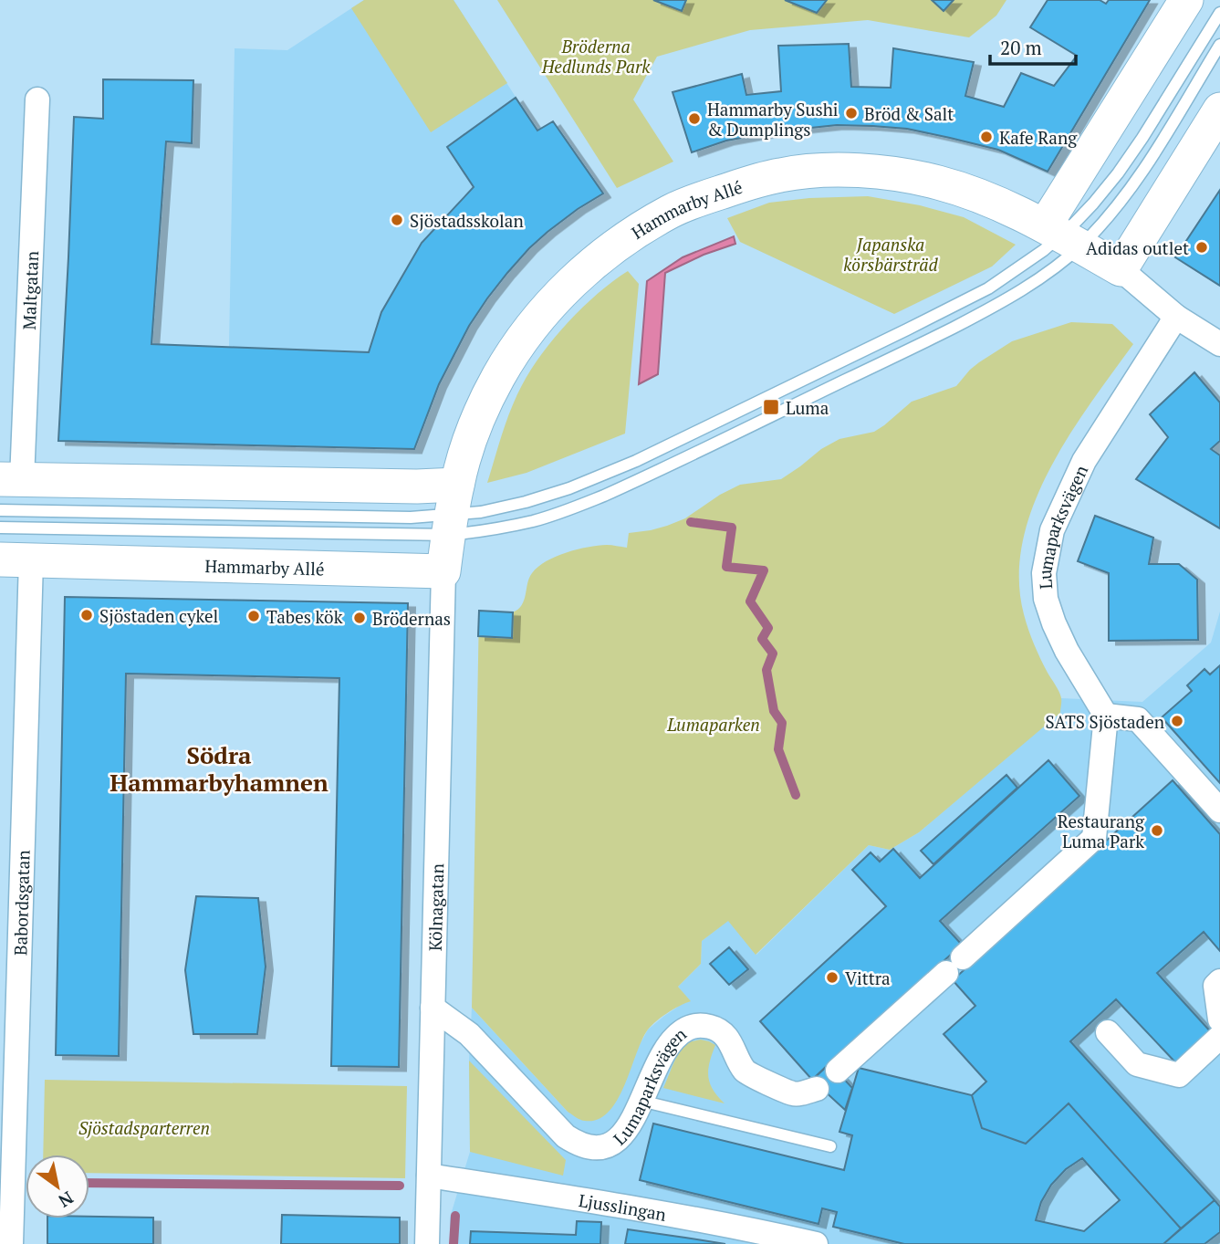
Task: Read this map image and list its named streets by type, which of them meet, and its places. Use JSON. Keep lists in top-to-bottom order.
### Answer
{
  "streets": {
    "street": [
      "Hammarby Allé",
      "Maltgatan",
      "Lumaparksvägen",
      "Babordsgatan",
      "Kölnagatan",
      "Ljusslingan"
    ]
  },
  "crossings": [
    ["Hammarby Allé", "Babordsgatan"],
    ["Hammarby Allé", "Kölnagatan"],
    ["Lumaparksvägen", "Kölnagatan"],
    ["Kölnagatan", "Ljusslingan"]
  ],
  "districts": ["Södra Hammarbyhamnen"],
  "parks": [
    "Bröderna Hedlunds Park",
    "Japanska körsbärsträd",
    "Lumaparken",
    "Sjöstadsparterren"
  ],
  "places": {
    "other": [
      "Bröd & Salt",
      "Hammarby Sushi & Dumplings",
      "Kafe Rang",
      "Sjöstadsskolan",
      "Adidas outlet",
      "Sjöstaden cykel",
      "Tabes kök",
      "Brödernas",
      "SATS Sjöstaden",
      "Restaurang Luma Park",
      "Vittra"
    ],
    "transit": ["Luma"]
  },
  "scale_bar": "20 m",
  "north": "bottom right"
}
